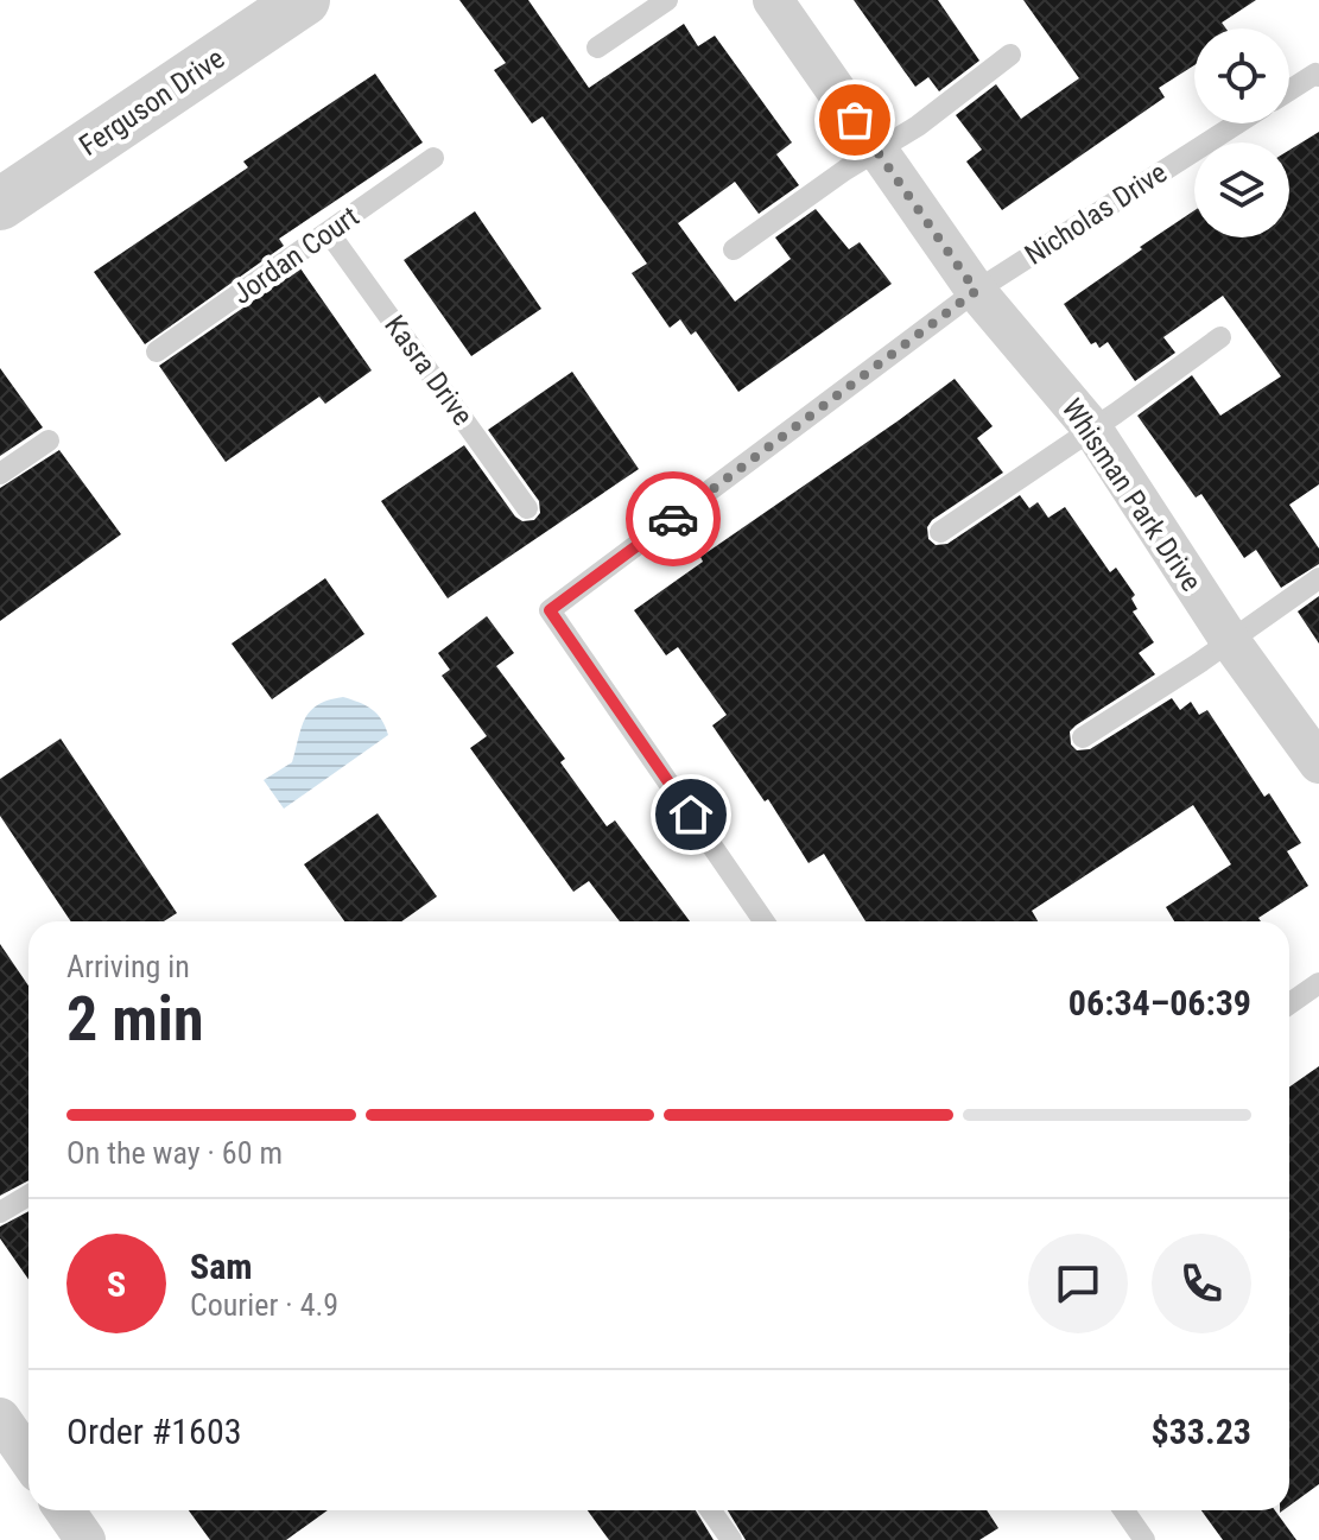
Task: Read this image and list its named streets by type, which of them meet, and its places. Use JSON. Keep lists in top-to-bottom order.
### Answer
{
  "streets": {
    "street": ["Ferguson Drive", "Whisman Park Drive"],
    "lane": ["Nicholas Drive", "Jordan Court", "Kasra Drive"]
  },
  "crossings": [
    ["Nicholas Drive", "Whisman Park Drive"],
    ["Jordan Court", "Kasra Drive"]
  ],
  "page": {
    "heading": ["2 min", "Arriving in", "06:34–06:39"],
    "panel": [
      "Sam",
      "Courier · 4.9",
      "Order #1603",
      "$33.23"
    ],
    "bar": "On the way · 60 m",
    "round": "S"
  }
}
